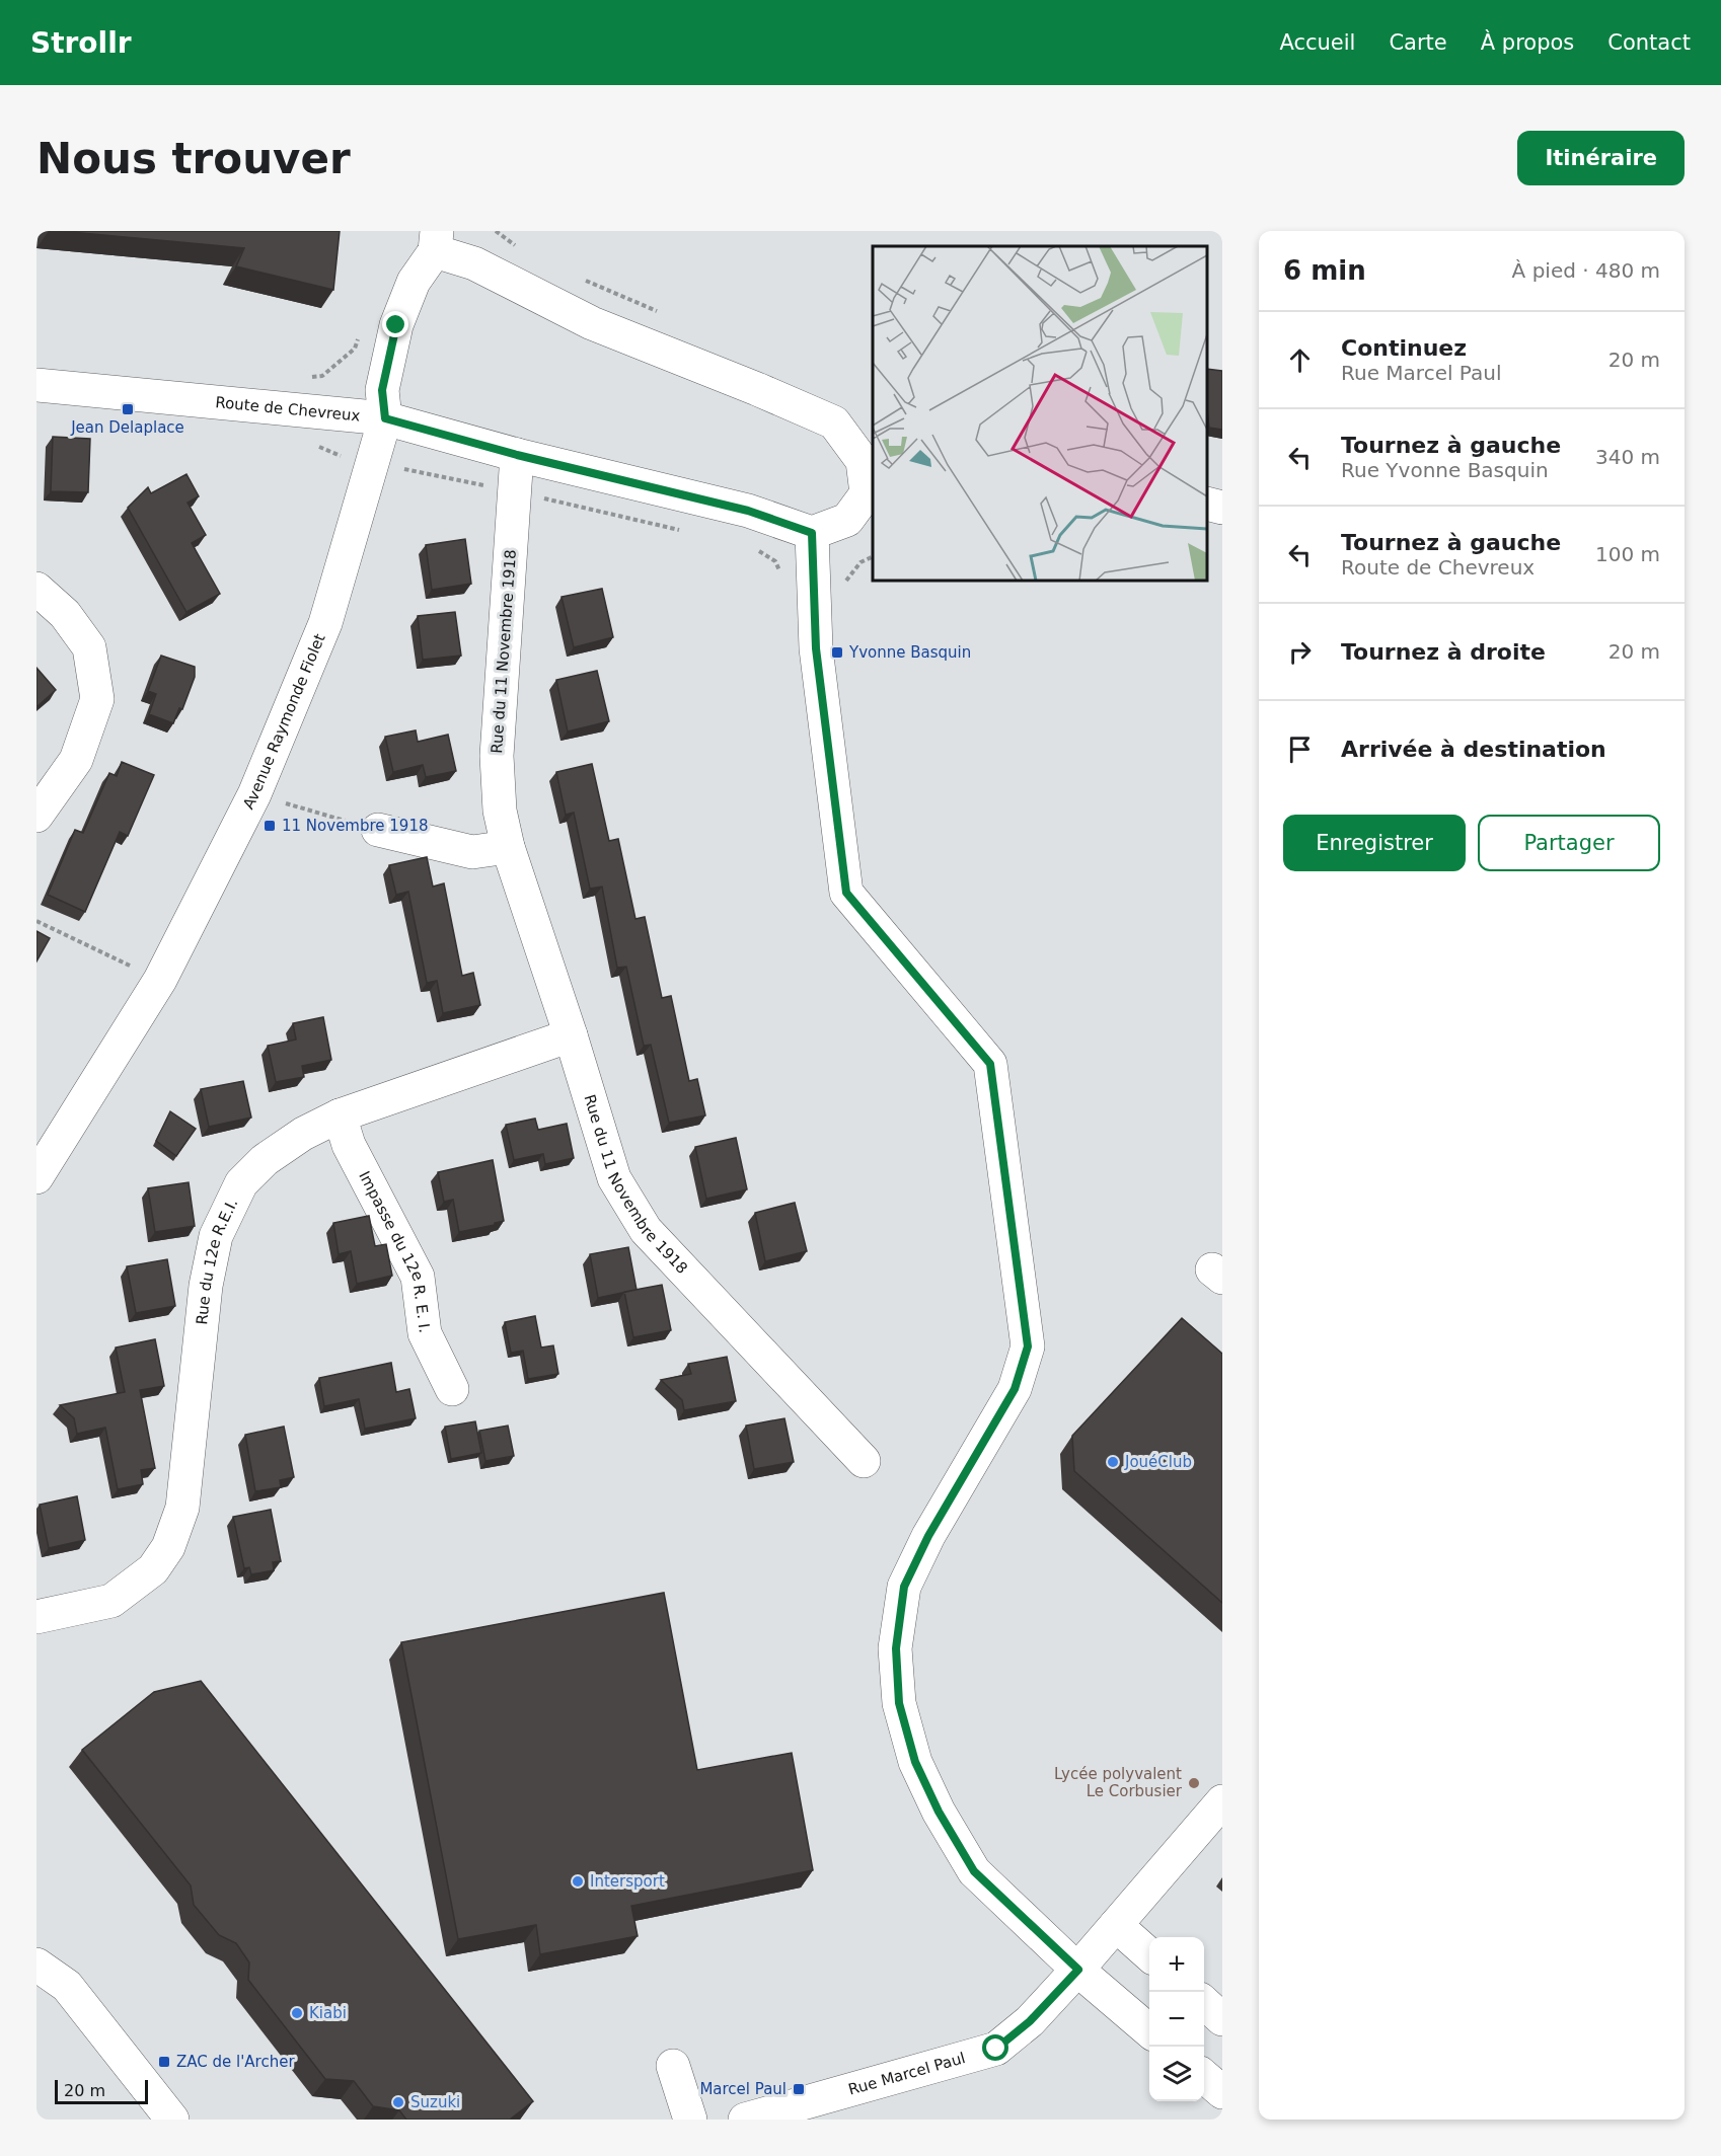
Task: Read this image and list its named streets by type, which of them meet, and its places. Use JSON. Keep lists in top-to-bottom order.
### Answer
{
  "streets": {
    "street": [
      "Route de Chevreux",
      "Rue du 11 Novembre 1918",
      "Avenue Raymonde Fiolet",
      "Impasse du 12e R. E. I.",
      "Rue du 12e R.E.I.",
      "Rue Marcel Paul"
    ]
  },
  "crossings": [
    ["Route de Chevreux", "Rue du 11 Novembre 1918"],
    ["Route de Chevreux", "Avenue Raymonde Fiolet"],
    ["Rue du 11 Novembre 1918", "Rue du 12e R.E.I."],
    ["Impasse du 12e R. E. I.", "Rue du 12e R.E.I."]
  ],
  "places": {
    "transit": [
      "Jean Delaplace",
      "Yvonne Basquin",
      "11 Novembre 1918",
      "ZAC de l'Archer",
      "Marcel Paul"
    ],
    "other": [
      "JouéClub",
      "Lycée polyvalent Le Corbusier",
      "Intersport",
      "Kiabi",
      "Suzuki"
    ]
  },
  "scale_bar": "20 m",
  "page": {
    "header": "Strollr",
    "nav": [
      "Accueil",
      "Carte",
      "À propos",
      "Contact"
    ],
    "buttons": [
      "Itinéraire",
      ["Enregistrer", "Partager"]
    ],
    "title": "Nous trouver",
    "heading": ["6 min", "À pied · 480 m"],
    "list": [
      ["Continuez", "Rue Marcel Paul", "20 m"],
      ["Tournez à gauche", "Rue Yvonne Basquin", "340 m"],
      ["Tournez à gauche", "Route de Chevreux", "100 m"],
      ["Tournez à droite", "20 m"],
      "Arrivée à destination"
    ],
    "map_buttons": ["+", "−"],
    "scale": "20 m"
  }
}
